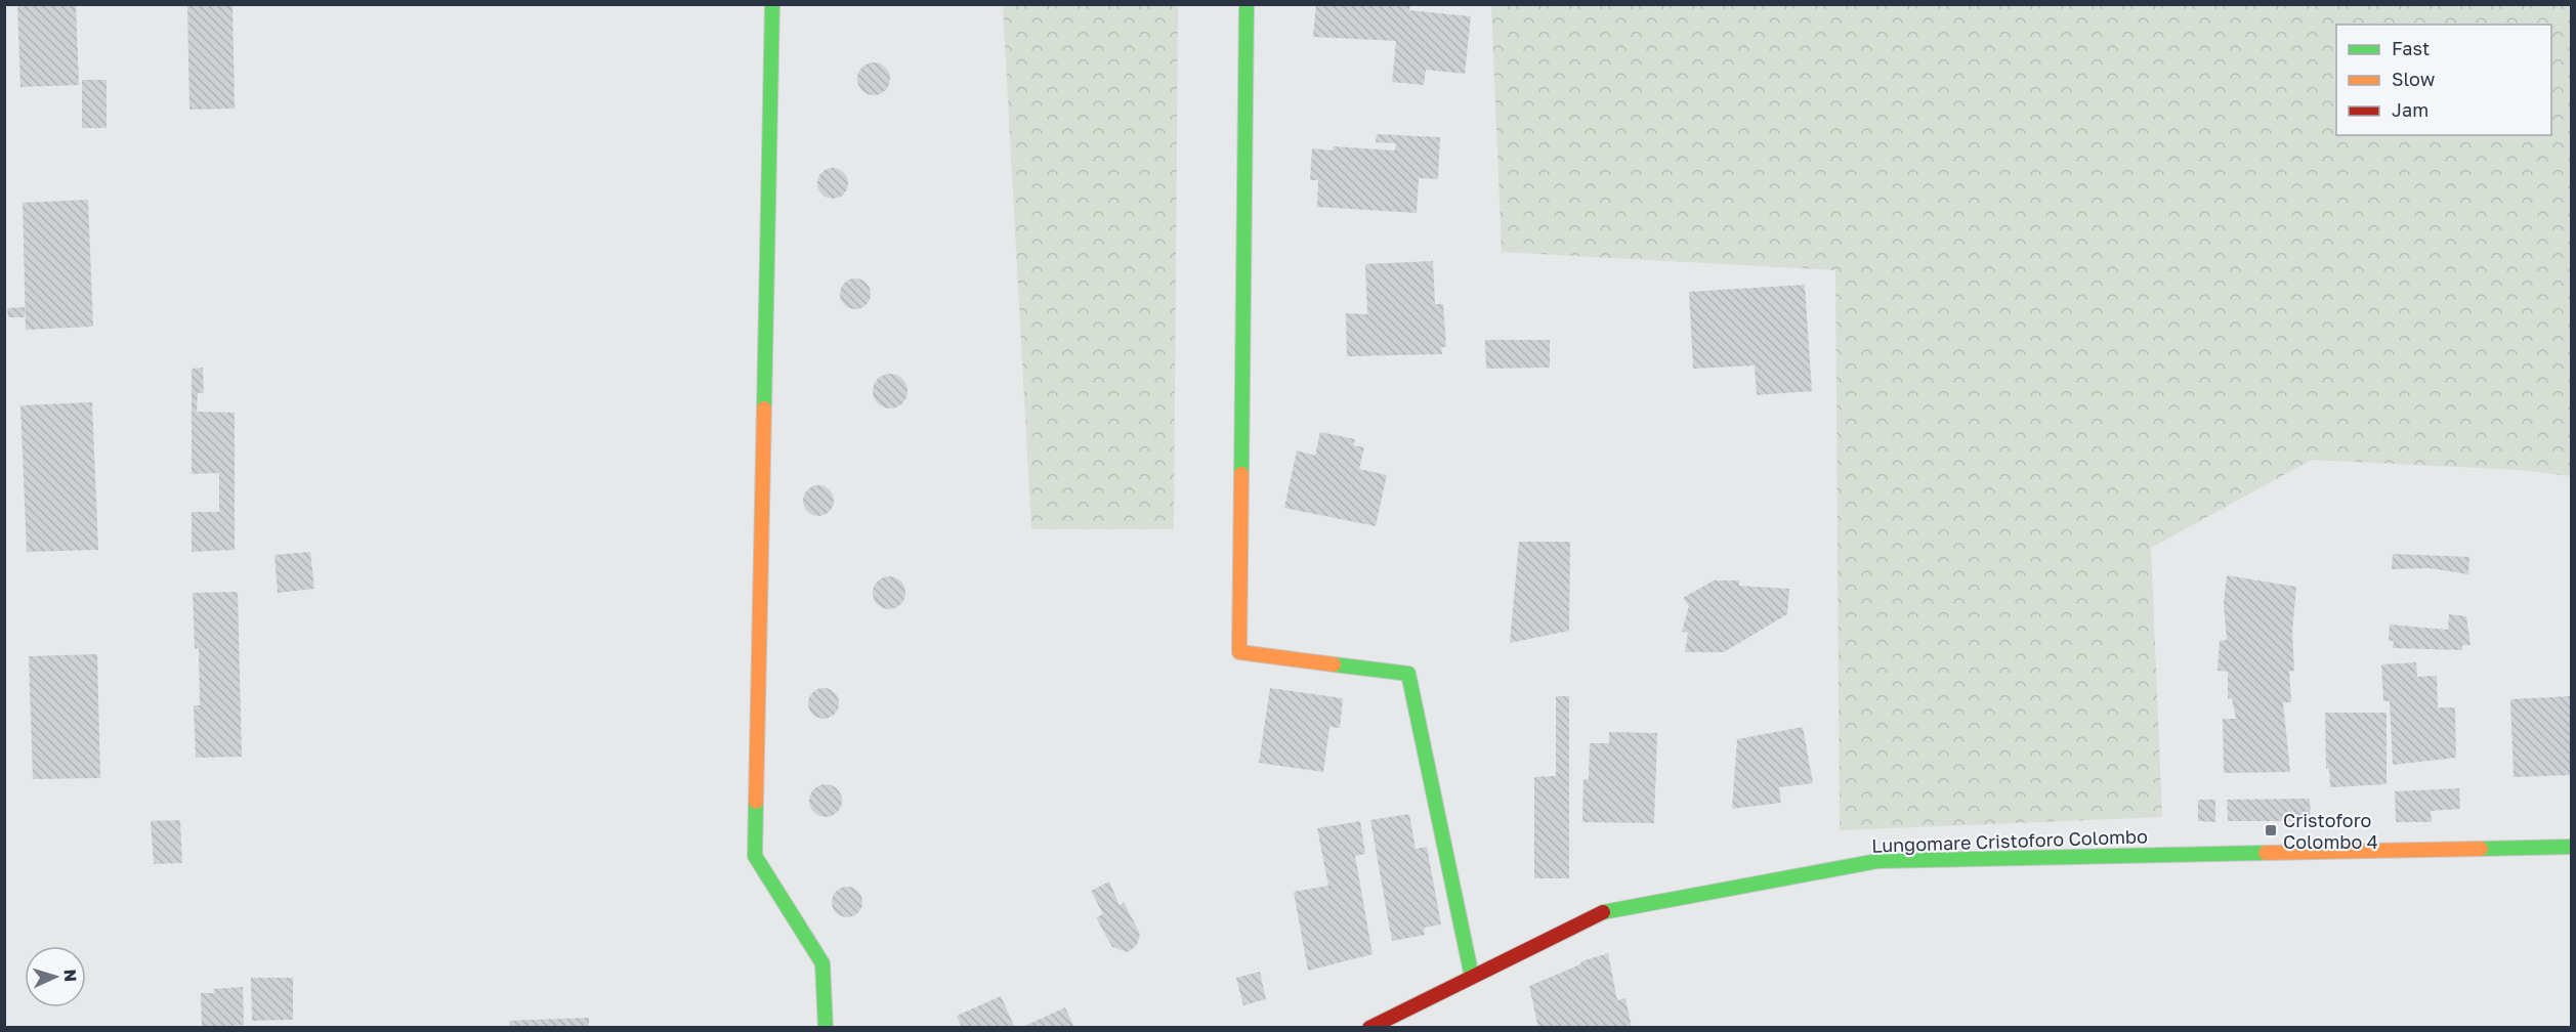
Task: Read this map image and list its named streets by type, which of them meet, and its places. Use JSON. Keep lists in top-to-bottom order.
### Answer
{
  "streets": {
    "street": ["Lungomare Cristoforo Colombo"]
  },
  "places": {
    "transit": ["Cristoforo Colombo 4"]
  },
  "legend": ["Fast", "Slow", "Jam"],
  "north": "right"
}
